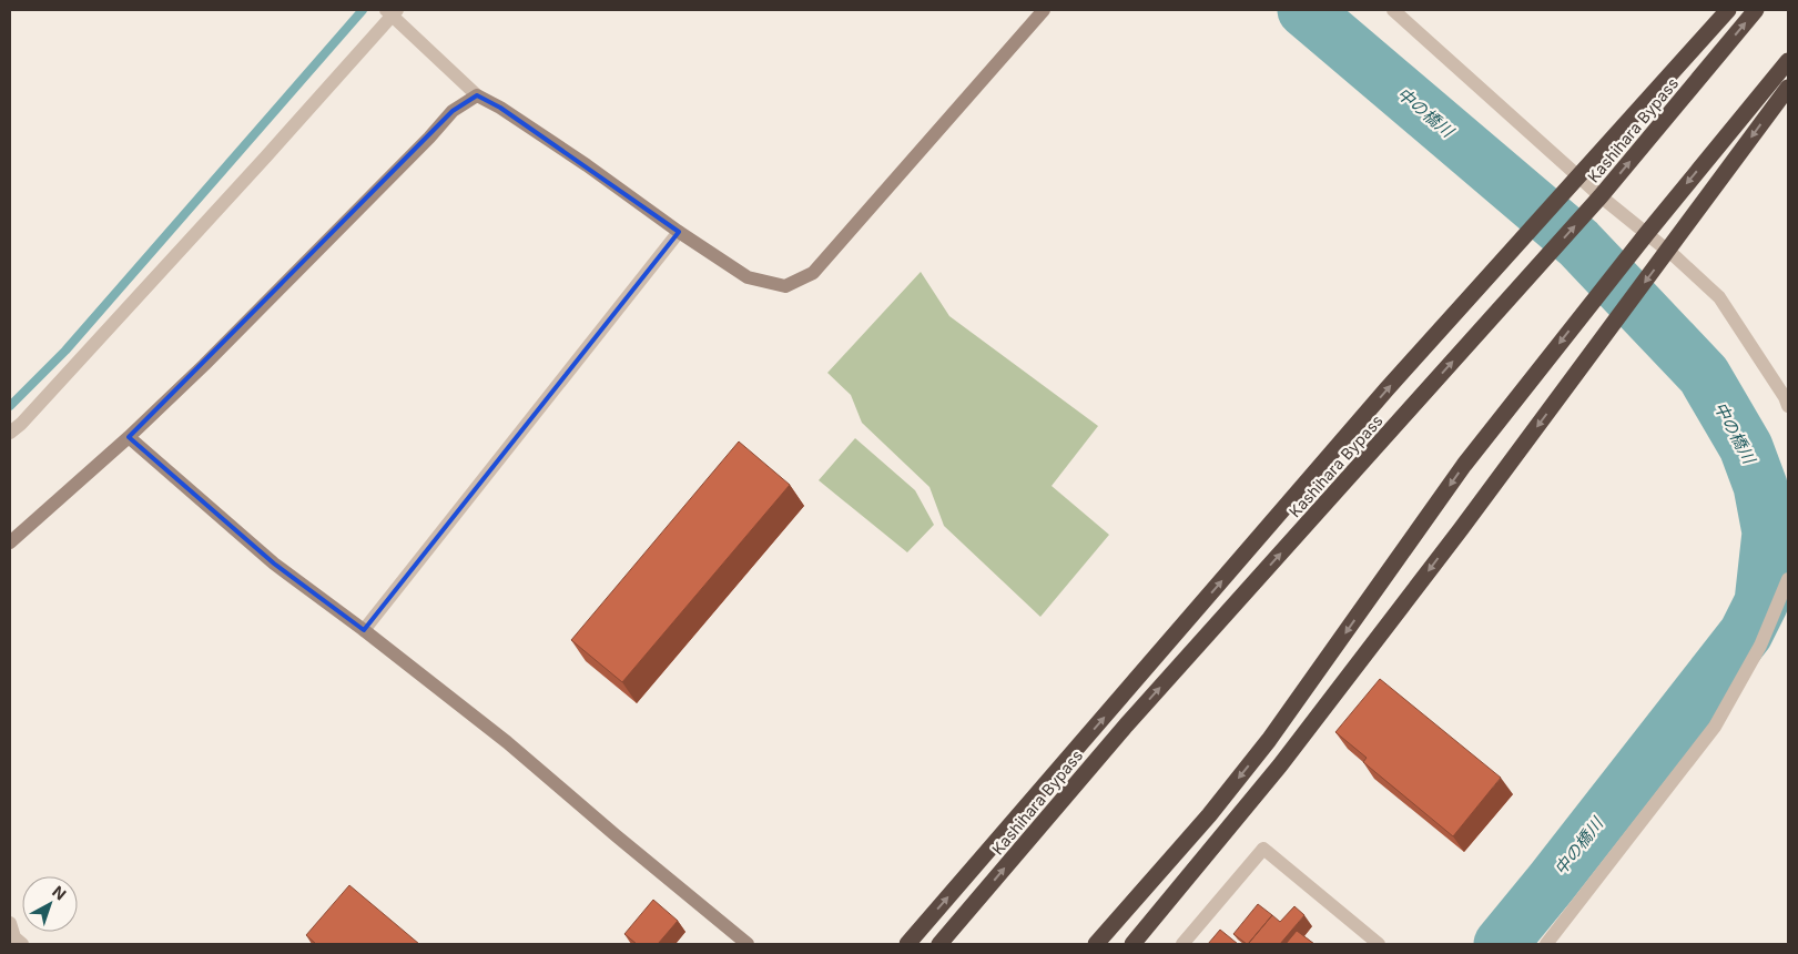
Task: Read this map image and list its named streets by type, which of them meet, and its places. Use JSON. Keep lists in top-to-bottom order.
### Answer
{
  "streets": {
    "highway": ["Kashihara Bypass"]
  },
  "water": ["中の橋川"],
  "north": "top right"
}
